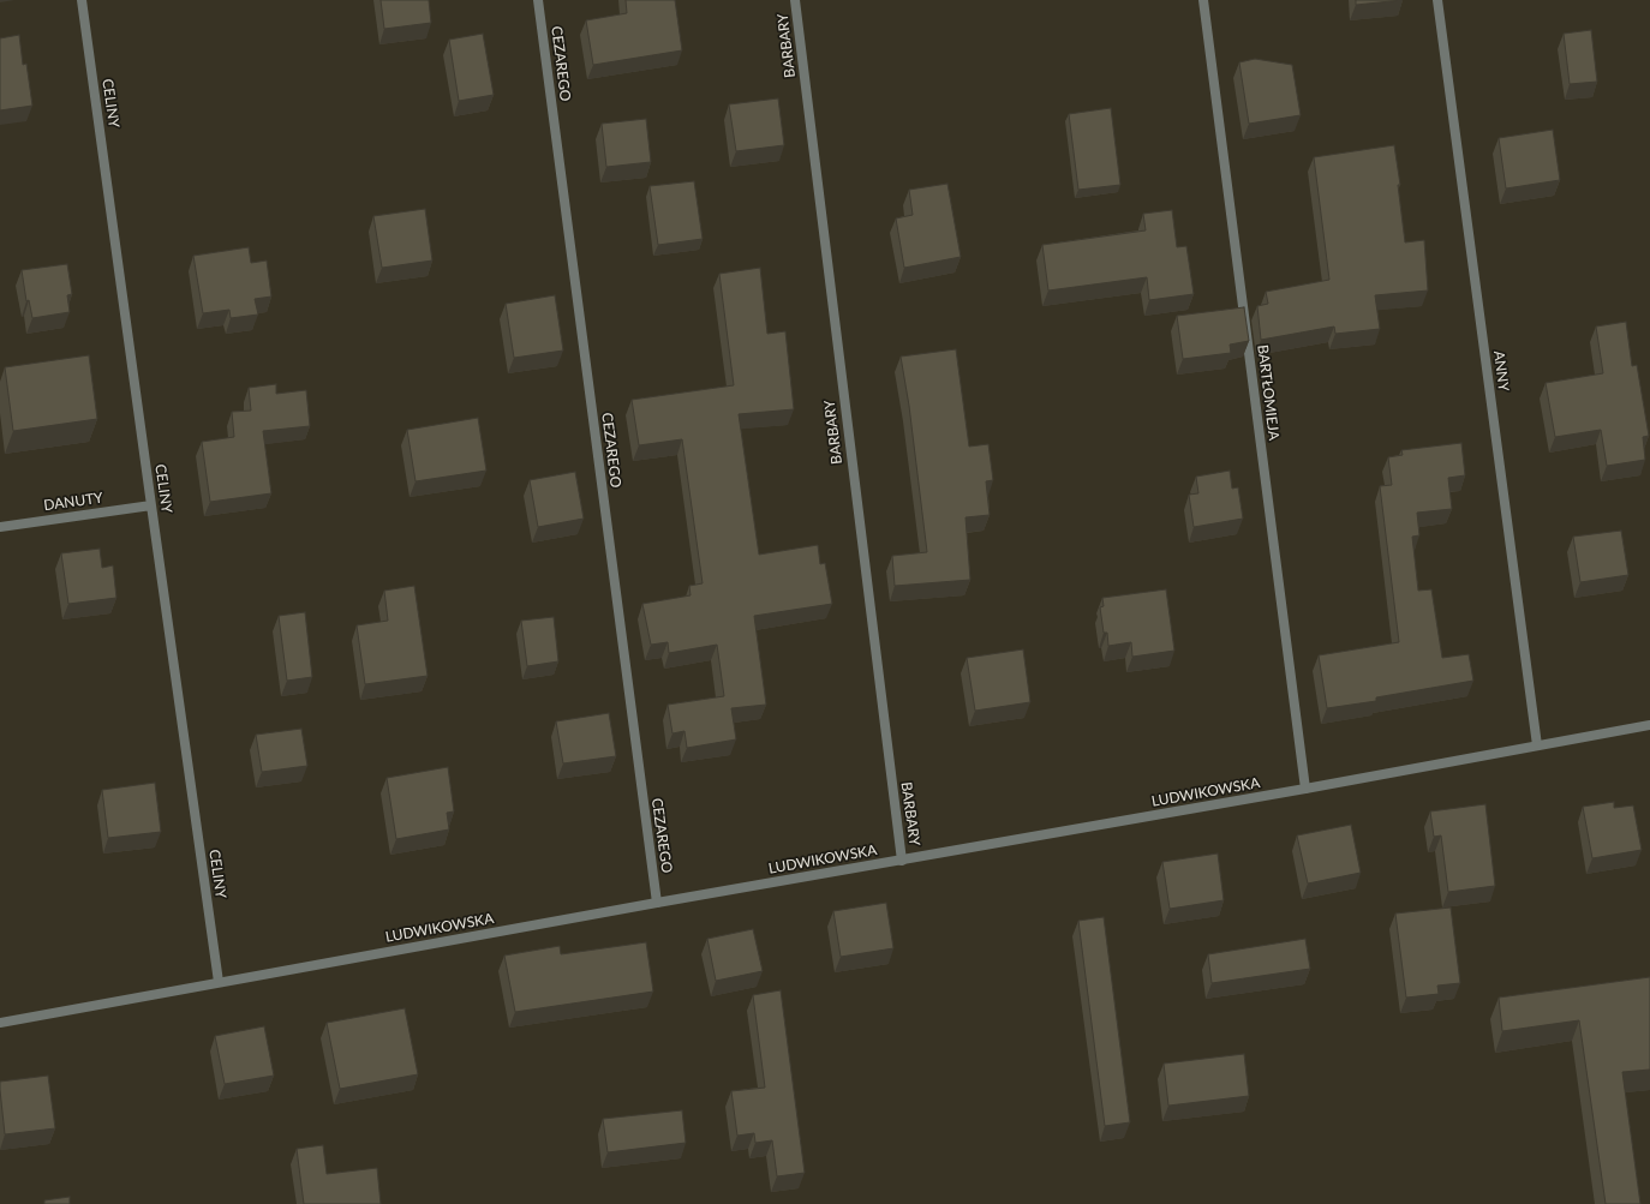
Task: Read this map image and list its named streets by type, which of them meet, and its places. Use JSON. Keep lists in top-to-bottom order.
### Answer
{
  "streets": {
    "street": [
      "BARBARY",
      "CEZAREGO",
      "CELINY",
      "ANNY",
      "BARTŁOMIEJA",
      "DANUTY",
      "LUDWIKOWSKA"
    ]
  },
  "crossings": [
    ["BARBARY", "LUDWIKOWSKA"],
    ["CEZAREGO", "LUDWIKOWSKA"],
    ["CELINY", "DANUTY"],
    ["CELINY", "LUDWIKOWSKA"],
    ["ANNY", "LUDWIKOWSKA"],
    ["BARTŁOMIEJA", "LUDWIKOWSKA"]
  ]
}
